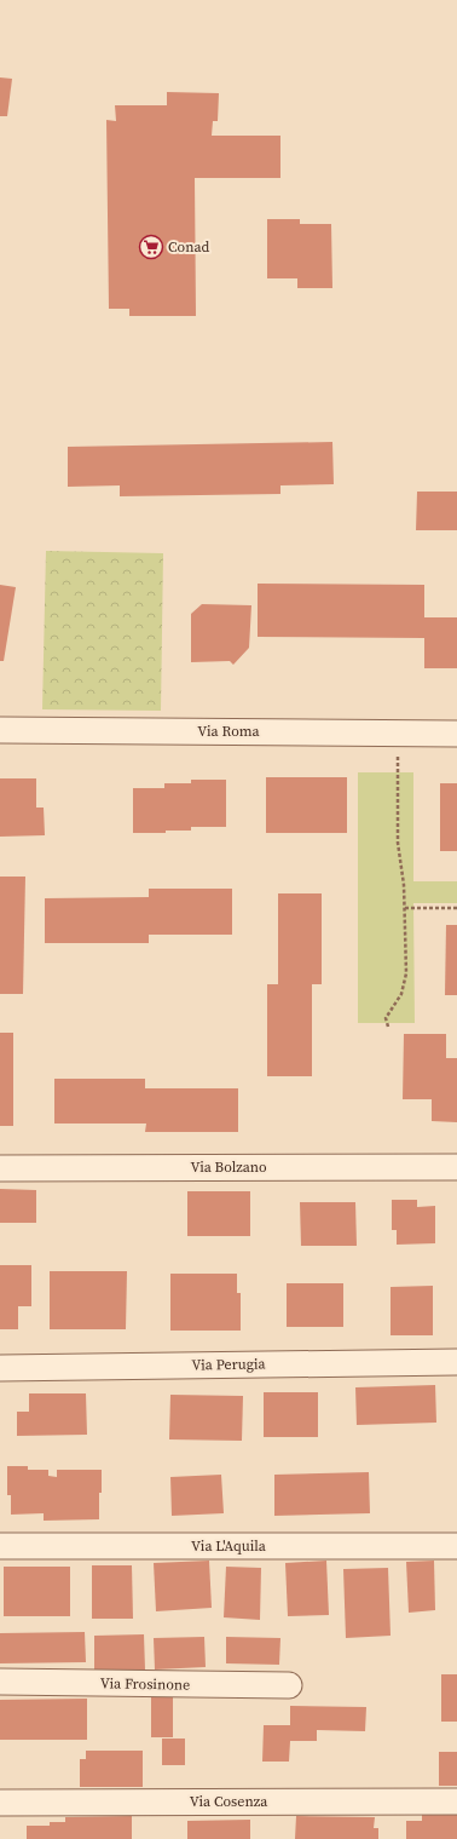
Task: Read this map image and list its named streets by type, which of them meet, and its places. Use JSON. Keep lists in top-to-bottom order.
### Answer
{
  "streets": {
    "street": [
      "Via Roma",
      "Via Bolzano",
      "Via Perugia",
      "Via L'Aquila",
      "Via Frosinone",
      "Via Cosenza"
    ]
  },
  "places": {
    "supermarket": ["Conad"]
  }
}
